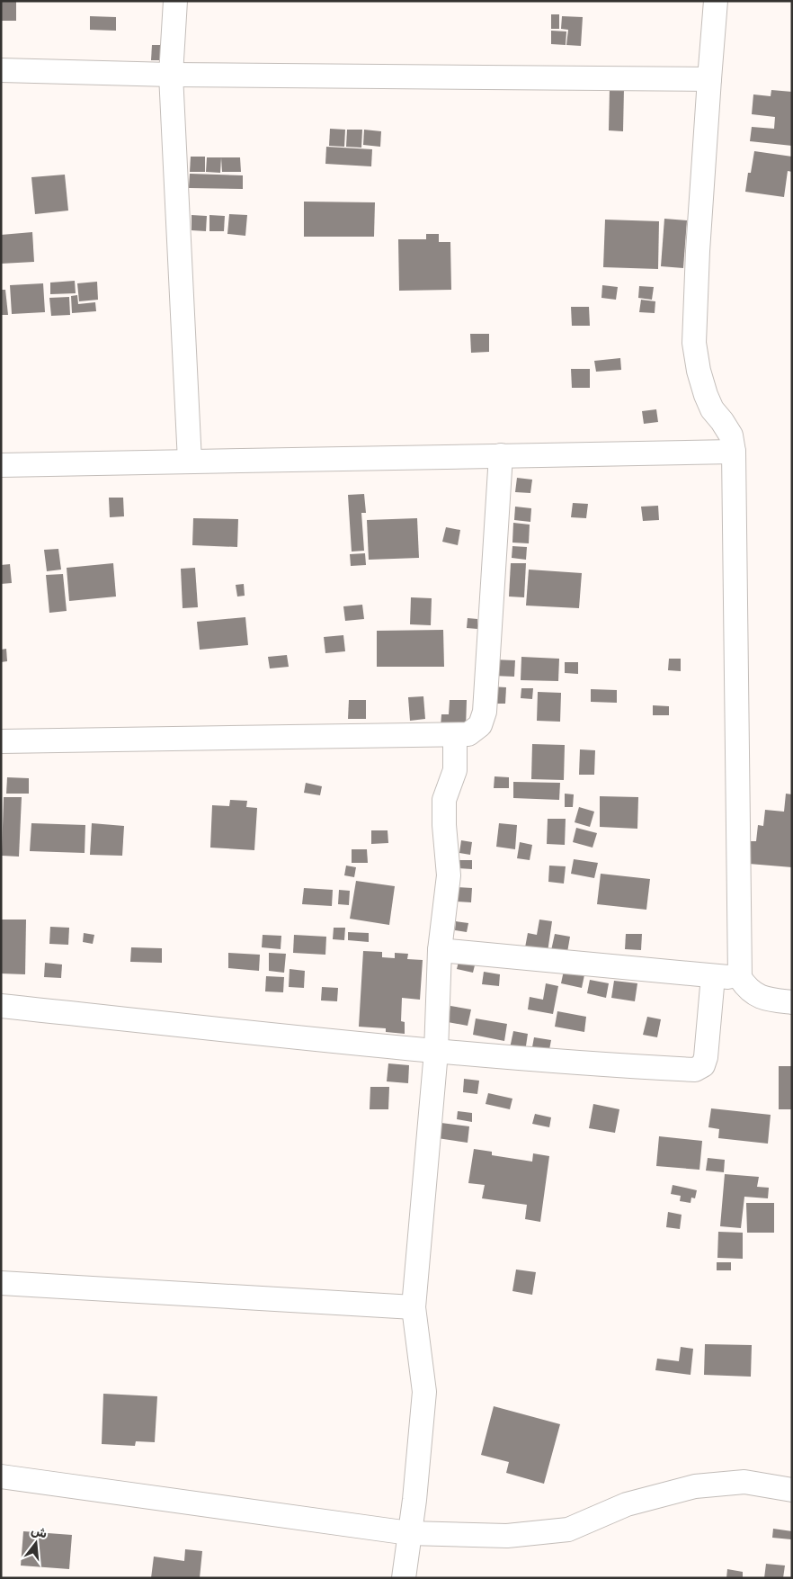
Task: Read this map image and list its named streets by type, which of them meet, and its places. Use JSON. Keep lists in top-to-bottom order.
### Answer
{
  "north": "top"
}
